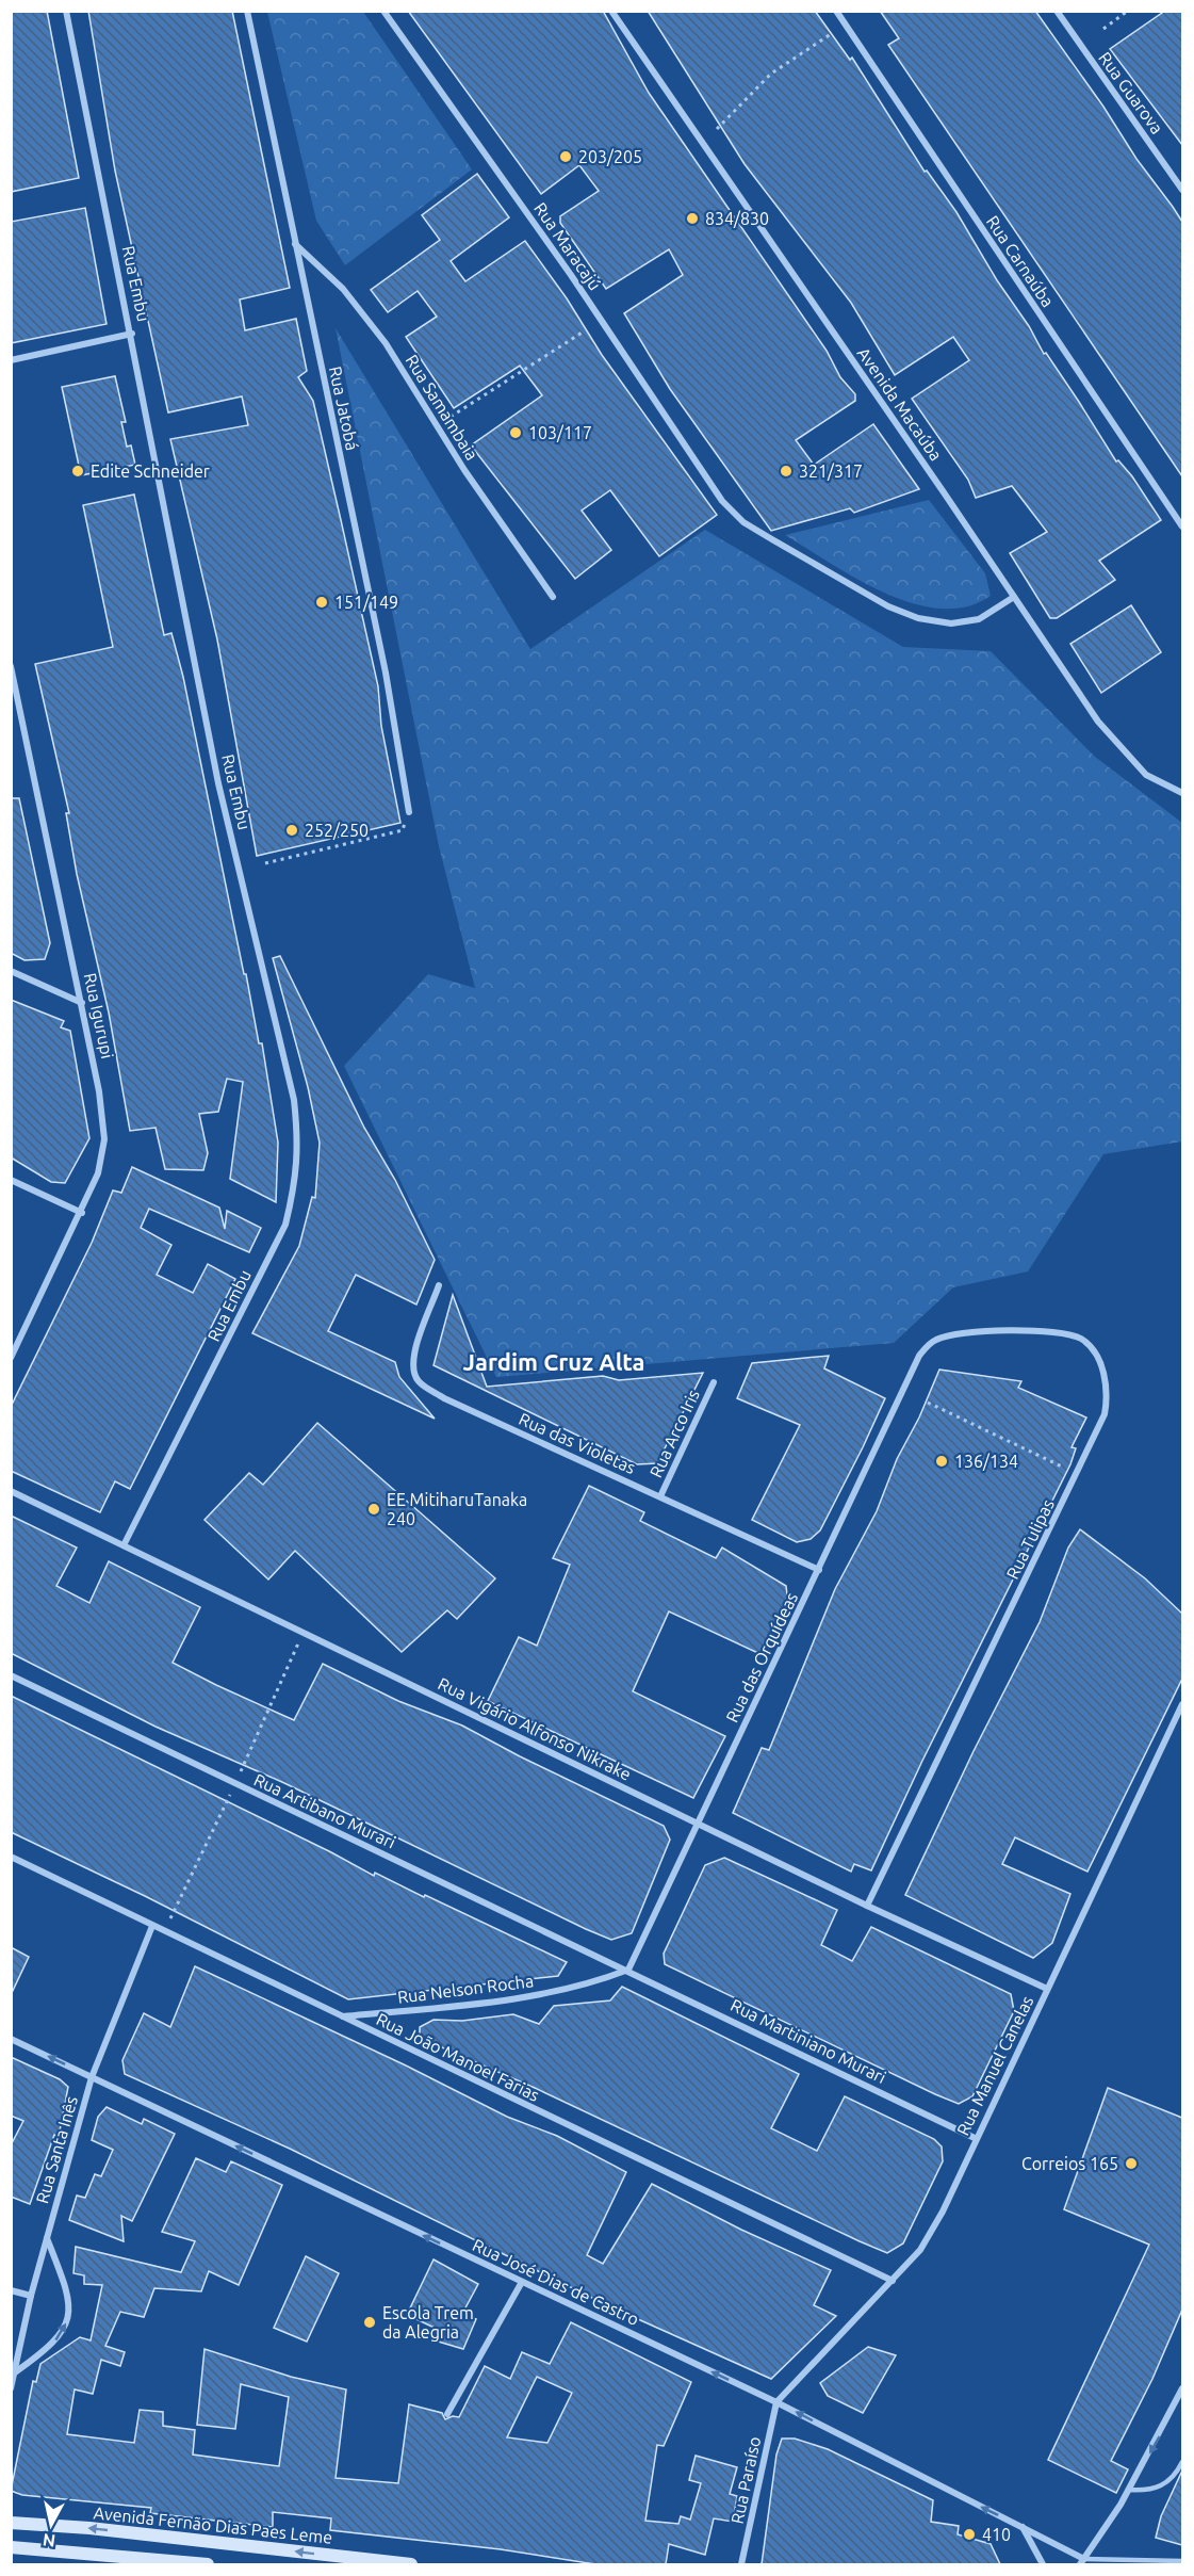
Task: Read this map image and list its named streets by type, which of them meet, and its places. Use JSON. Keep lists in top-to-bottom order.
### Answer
{
  "streets": {
    "main road": ["Avenida Fernão Dias Paes Leme"],
    "street": [
      "Rua Guarova",
      "Rua Maracajú",
      "Rua Carnaúba",
      "Rua Embu",
      "Avenida Macaúba",
      "Rua Samambaia",
      "Rua Jatobá",
      "Rua Igurupi",
      "Rua Arco Iris",
      "Rua das Violetas",
      "Rua Tulipas",
      "Rua das Orquídeas",
      "Rua Vigário Alfonso Nikrake",
      "Rua Artibano Murari",
      "Rua Nelson Rocha",
      "Rua Martiniano Murari",
      "Rua João Manoel Farias",
      "Rua Manuel Canelas",
      "Rua Santa Inês",
      "Rua José Dias de Castro",
      "Rua Paraíso"
    ]
  },
  "crossings": [
    ["Rua Maracajú", "Avenida Macaúba"],
    ["Rua Embu", "Rua Vigário Alfonso Nikrake"],
    ["Rua Samambaia", "Rua Jatobá"],
    ["Rua Arco Iris", "Rua das Violetas"],
    ["Rua das Violetas", "Rua das Orquídeas"],
    ["Rua Tulipas", "Rua das Orquídeas"],
    ["Rua Tulipas", "Rua Vigário Alfonso Nikrake"],
    ["Rua das Orquídeas", "Rua Vigário Alfonso Nikrake"],
    ["Rua das Orquídeas", "Rua Artibano Murari"],
    ["Rua das Orquídeas", "Rua Nelson Rocha"],
    ["Rua das Orquídeas", "Rua Martiniano Murari"],
    ["Rua Vigário Alfonso Nikrake", "Rua Manuel Canelas"],
    ["Rua Artibano Murari", "Rua Nelson Rocha"],
    ["Rua Artibano Murari", "Rua Martiniano Murari"],
    ["Rua Nelson Rocha", "Rua Martiniano Murari"],
    ["Rua Nelson Rocha", "Rua João Manoel Farias"],
    ["Rua Martiniano Murari", "Rua Manuel Canelas"],
    ["Rua João Manoel Farias", "Rua Manuel Canelas"],
    ["Rua João Manoel Farias", "Rua Santa Inês"],
    ["Rua Manuel Canelas", "Rua José Dias de Castro"],
    ["Rua Manuel Canelas", "Rua Paraíso"],
    ["Rua Santa Inês", "Rua José Dias de Castro"],
    ["Rua José Dias de Castro", "Rua Paraíso"]
  ],
  "one_way": ["Rua José Dias de Castro"],
  "districts": ["Jardim Cruz Alta"],
  "places": [
    "203/205",
    "834/830",
    "103/117",
    "Edite Schneider",
    "321/317",
    "151/149",
    "252/250",
    "136/134",
    "EE MitiharuTanaka 240",
    "Correios 165",
    "Escola Trem da Alegria",
    "410"
  ],
  "north": "bottom"
}
